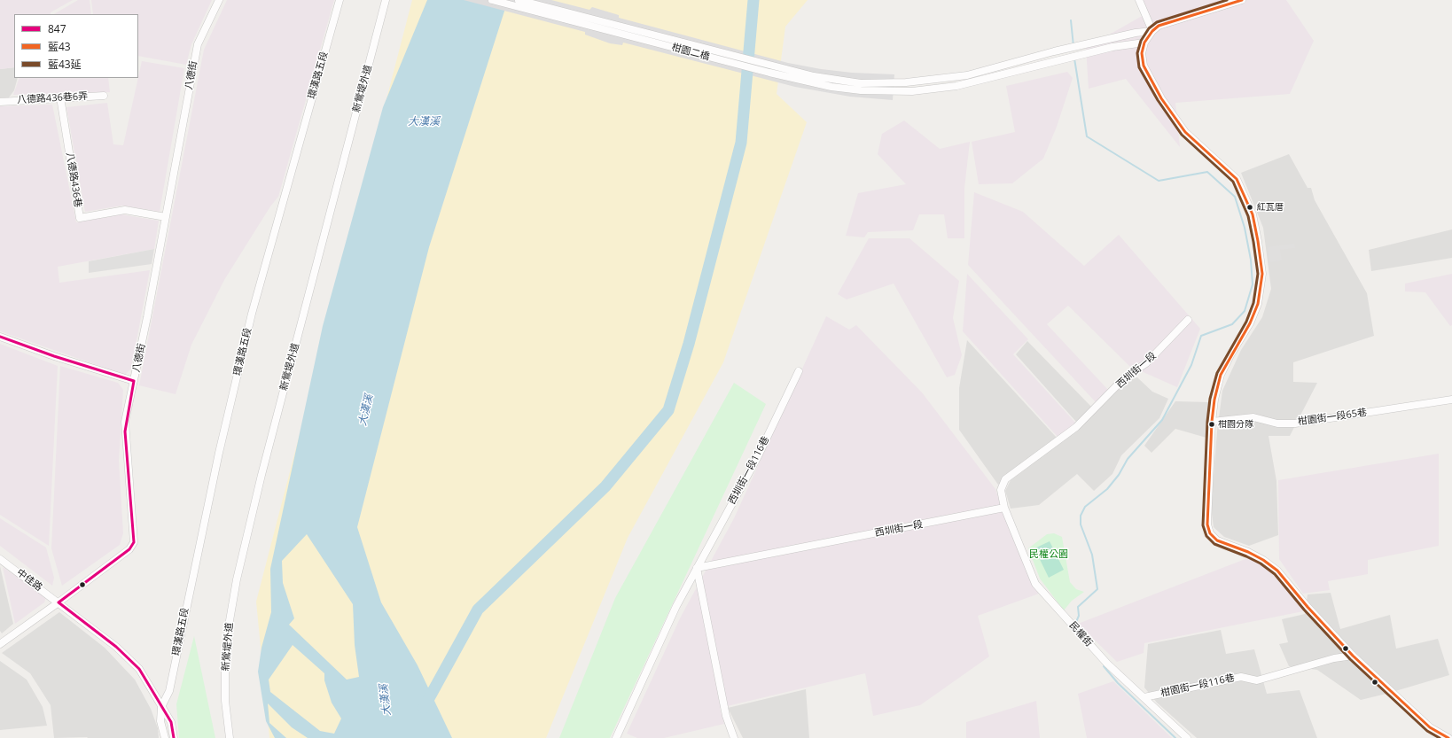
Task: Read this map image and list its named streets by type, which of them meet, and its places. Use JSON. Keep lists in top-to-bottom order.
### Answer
{
  "streets": {
    "street": [
      "柑園二橋",
      "八德街",
      "環漢路五段",
      "新鶯堤外道",
      "八德路436巷6弄",
      "八德路436巷",
      "西圳街一段",
      "柑園街一段65巷",
      "西圳街一段116巷",
      "中佳路",
      "民權街",
      "柑園街一段116巷"
    ]
  },
  "crossings": [
    ["八德街", "八德路436巷"],
    ["八德街", "中佳路"],
    ["八德路436巷6弄", "八德路436巷"],
    ["西圳街一段", "西圳街一段116巷"],
    ["西圳街一段", "民權街"],
    ["民權街", "柑園街一段116巷"]
  ],
  "water": ["大漢溪"],
  "parks": ["民權公園"],
  "places": ["紅瓦厝", "柑園分隊"],
  "lines": ["transit line 藍43", "transit line 藍43延", "transit line 847"],
  "legend": ["847", "藍43", "藍43延"]
}
